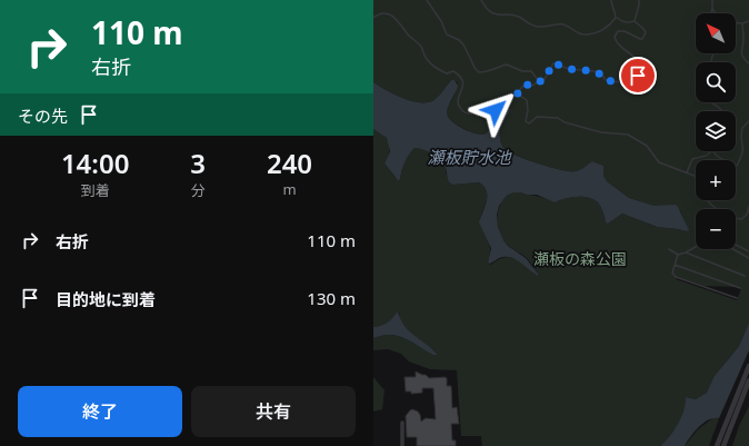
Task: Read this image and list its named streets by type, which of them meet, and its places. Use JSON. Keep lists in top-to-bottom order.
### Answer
{
  "water": ["瀬板貯水池"],
  "parks": ["瀬板の森公園"],
  "north": "top left",
  "page": {
    "turn": ["110 m", "右折"],
    "map_buttons": ["+", "−"],
    "then": "その先",
    "eta": [
      "14:00",
      "到着",
      "3",
      "分",
      "240",
      "m"
    ],
    "list": [
      {
        "name": "右折",
        "value": "110 m"
      },
      {
        "name": "目的地に到着",
        "value": "130 m"
      }
    ],
    "buttons": ["終了", "共有"]
  }
}
